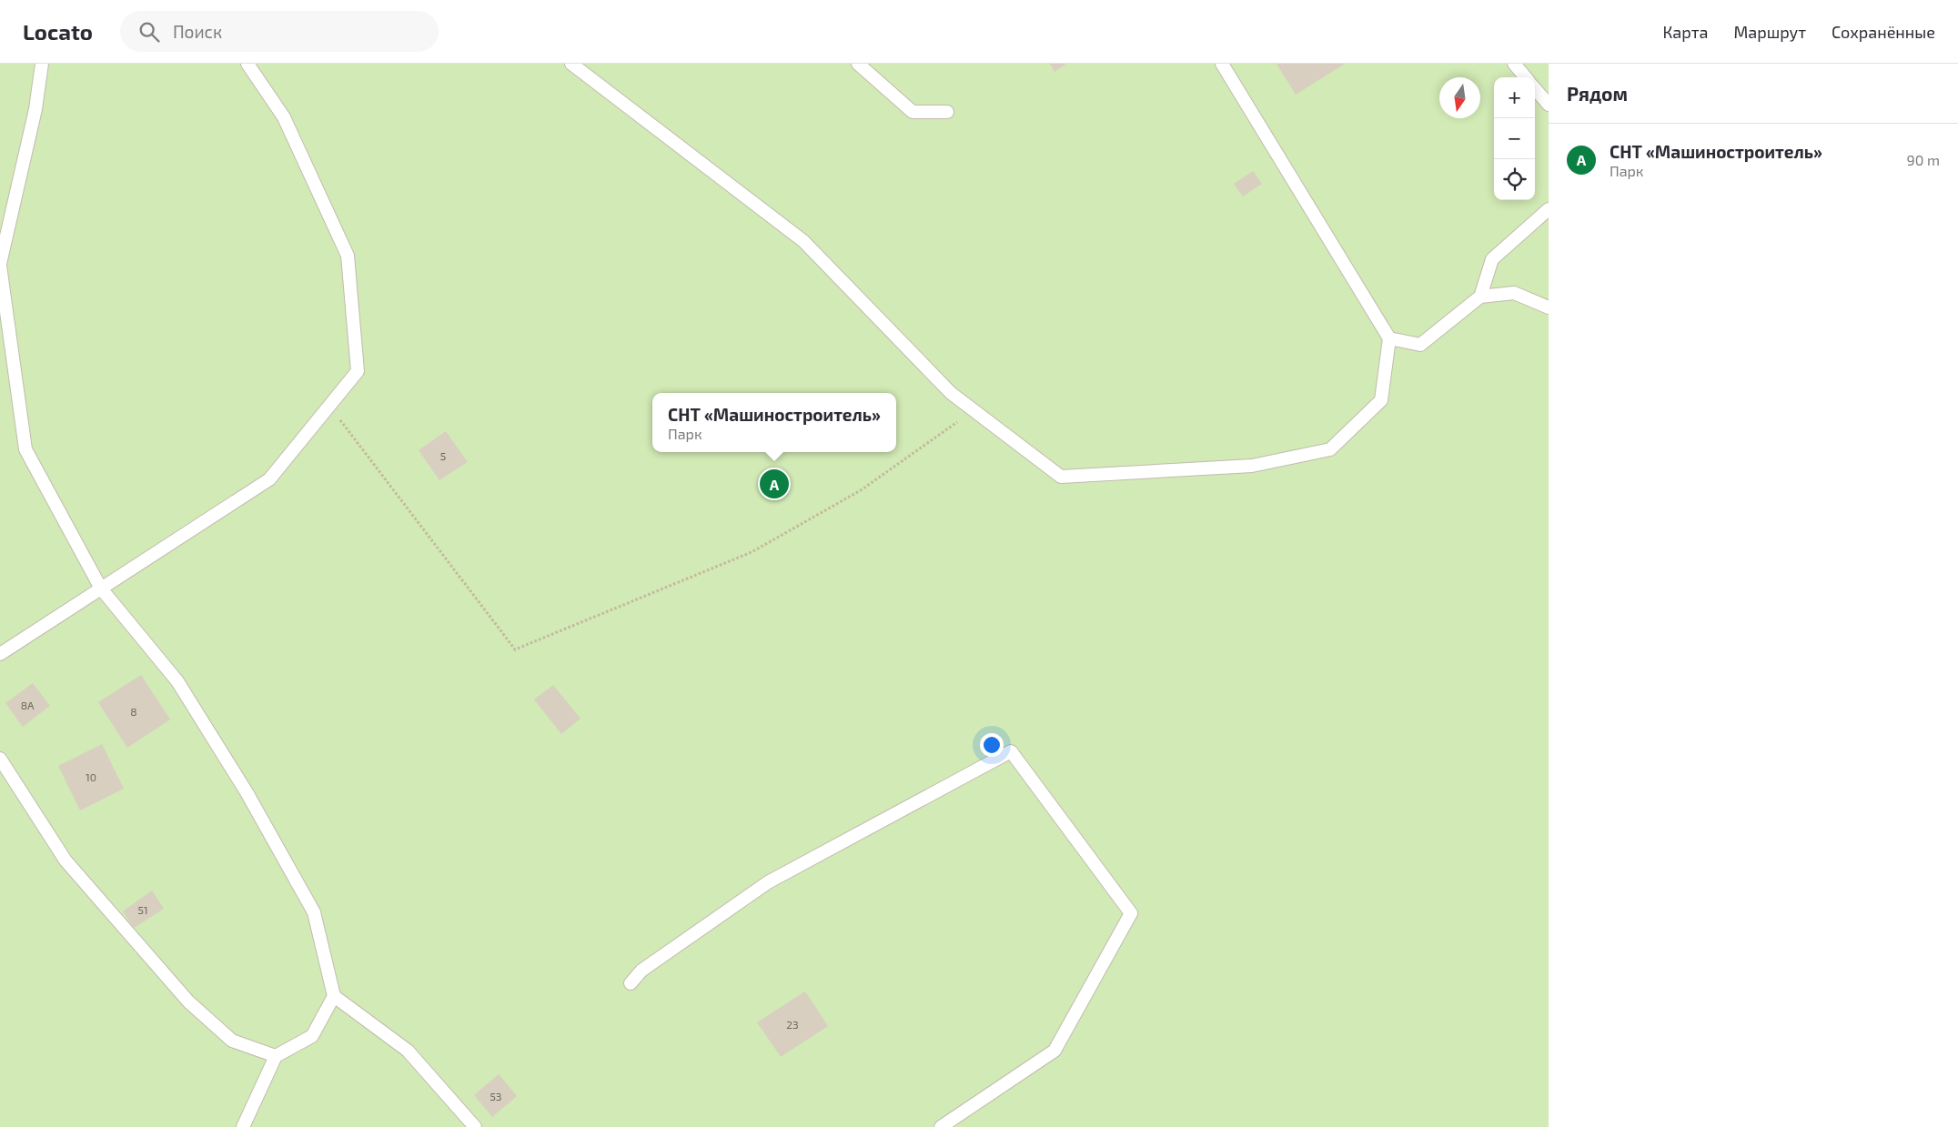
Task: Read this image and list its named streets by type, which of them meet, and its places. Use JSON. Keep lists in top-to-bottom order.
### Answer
{
  "house_numbers": [
    "5",
    "8А",
    "8",
    "10",
    "51",
    "23",
    "53"
  ],
  "north": "bottom",
  "page": {
    "header": "Locato",
    "search": "Поиск",
    "nav": ["Карта", "Маршрут", "Сохранённые"],
    "heading": "Рядом",
    "map_buttons": ["+", "−"],
    "list": [
      {
        "mark": "A",
        "name": "СНТ «Машиностроитель»",
        "note": "Парк",
        "value": "90 m"
      }
    ],
    "popup": ["СНТ «Машиностроитель»", "Парк"],
    "pins": "A"
  }
}
